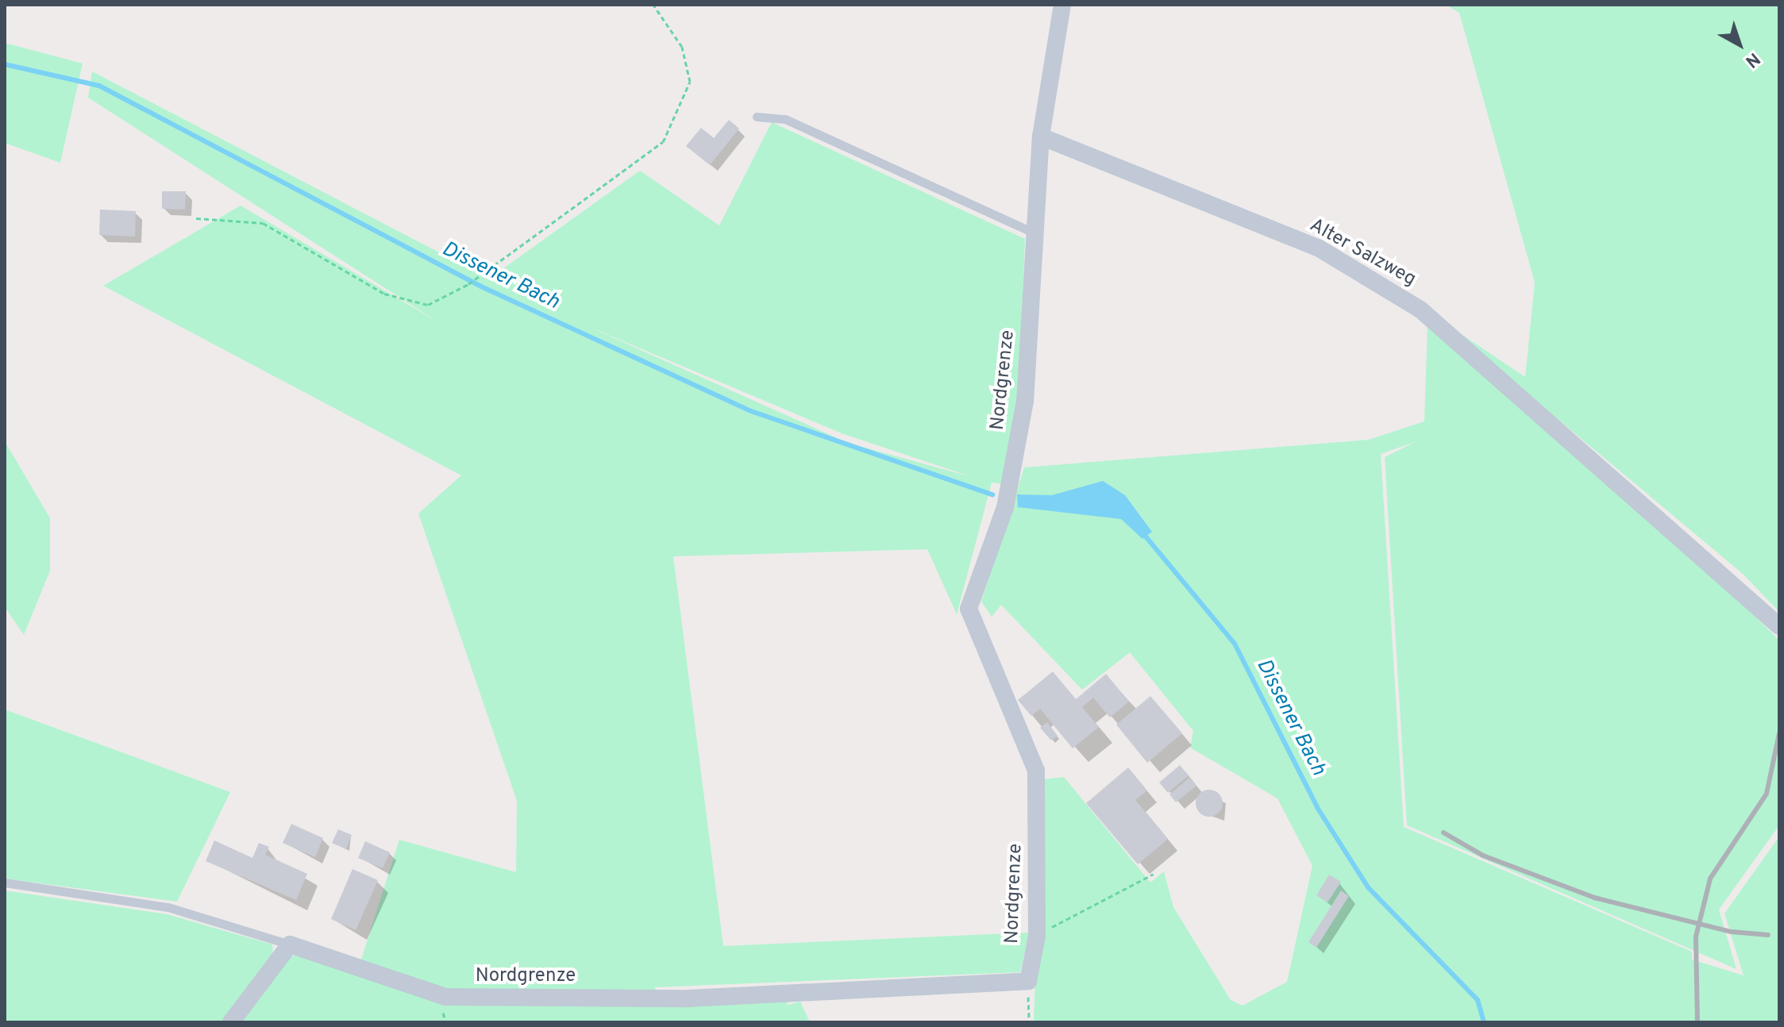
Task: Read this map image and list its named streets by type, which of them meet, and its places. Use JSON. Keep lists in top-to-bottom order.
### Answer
{
  "streets": {
    "street": ["Alter Salzweg", "Nordgrenze"]
  },
  "crossings": [
    ["Alter Salzweg", "Nordgrenze"]
  ],
  "water": ["Dissener Bach"],
  "north": "bottom right"
}
